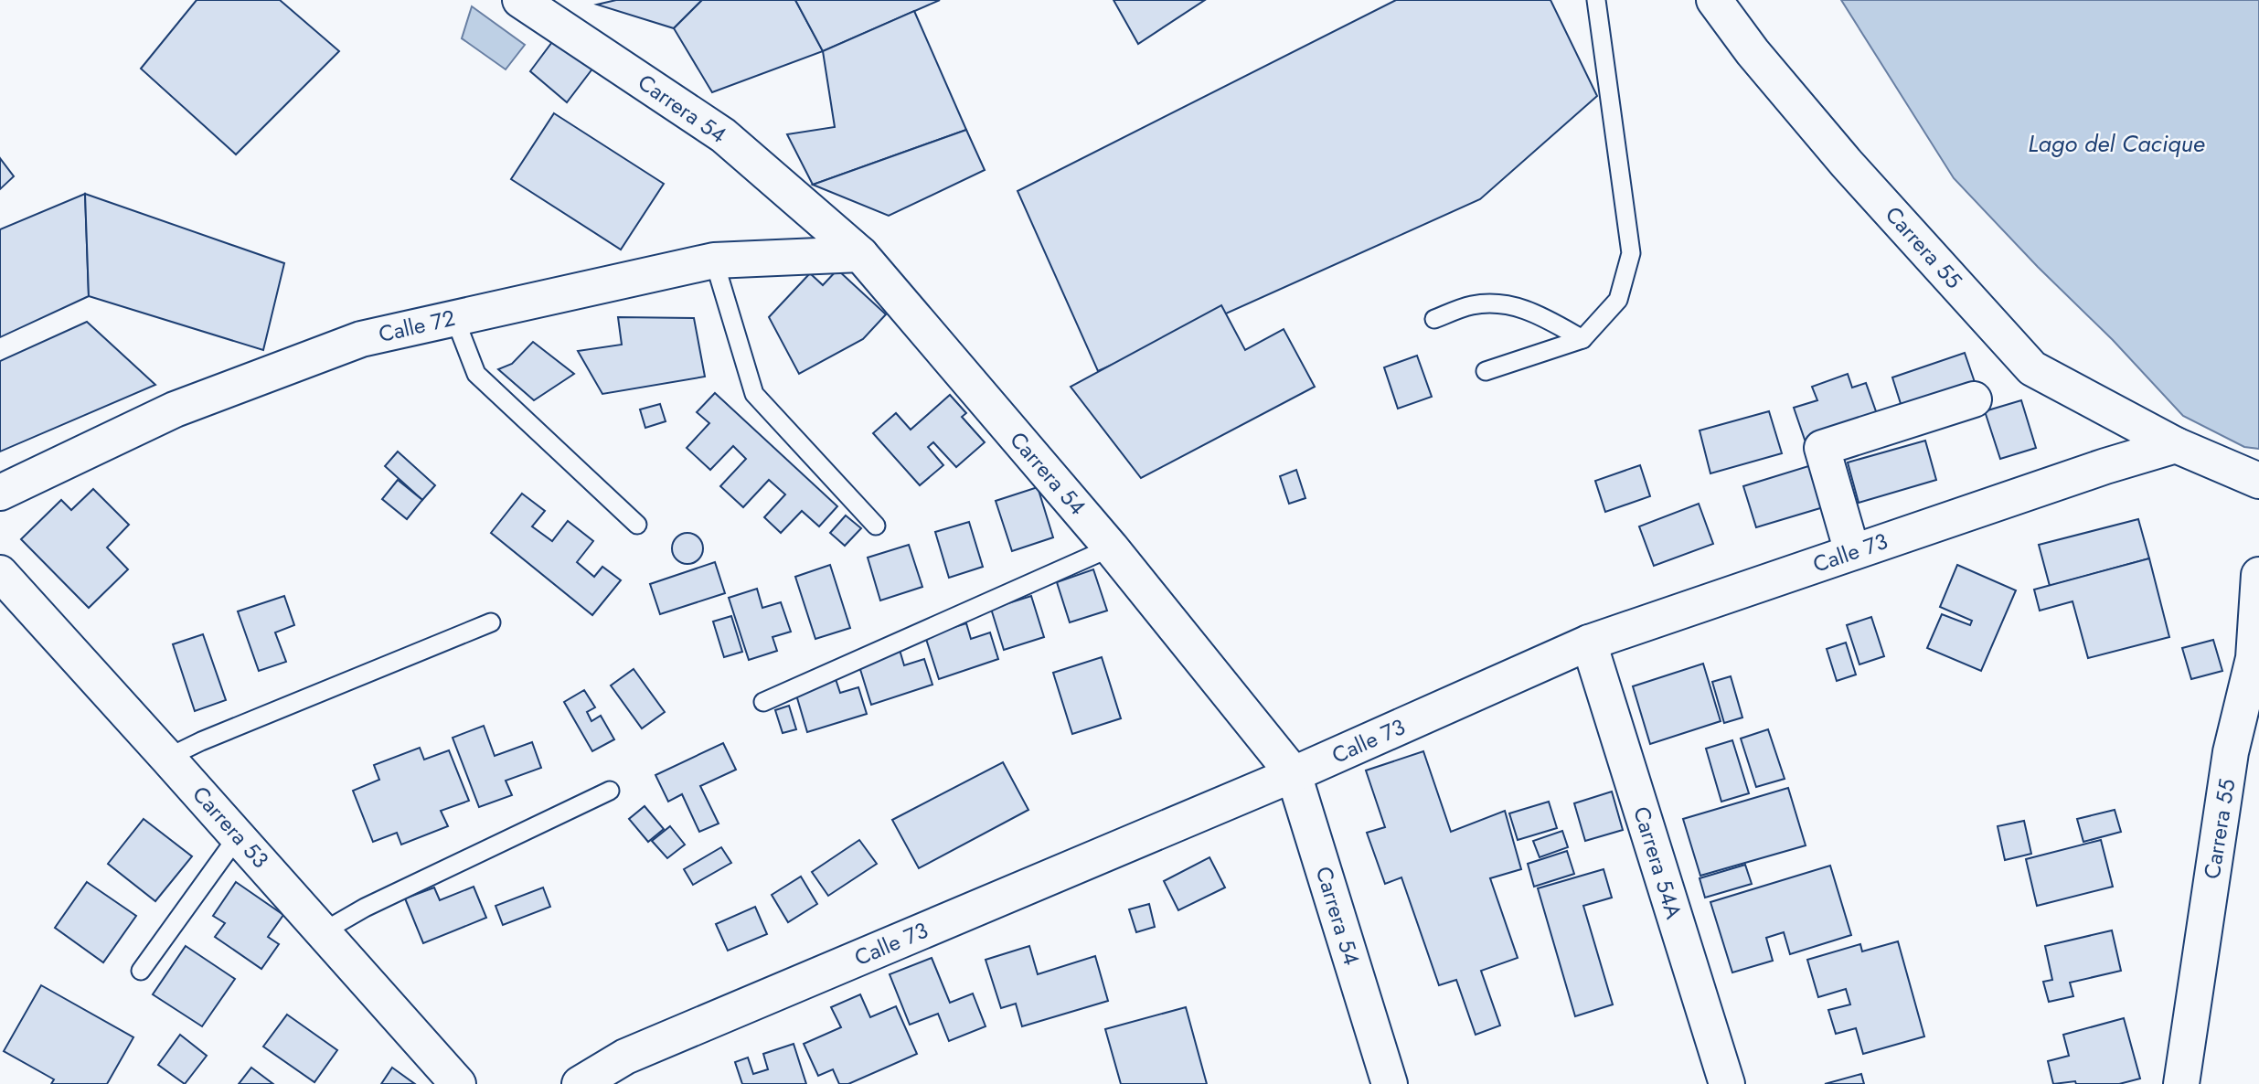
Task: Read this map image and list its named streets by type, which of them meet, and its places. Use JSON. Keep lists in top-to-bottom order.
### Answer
{
  "streets": {
    "street": [
      "Carrera 54",
      "Carrera 55",
      "Calle 72",
      "Calle 73",
      "Carrera 53",
      "Carrera 54A"
    ]
  },
  "crossings": [
    ["Carrera 54", "Calle 72"],
    ["Carrera 54", "Calle 73"],
    ["Carrera 55", "Calle 73"],
    ["Calle 73", "Carrera 54A"]
  ],
  "water": ["Lago del Cacique"]
}
